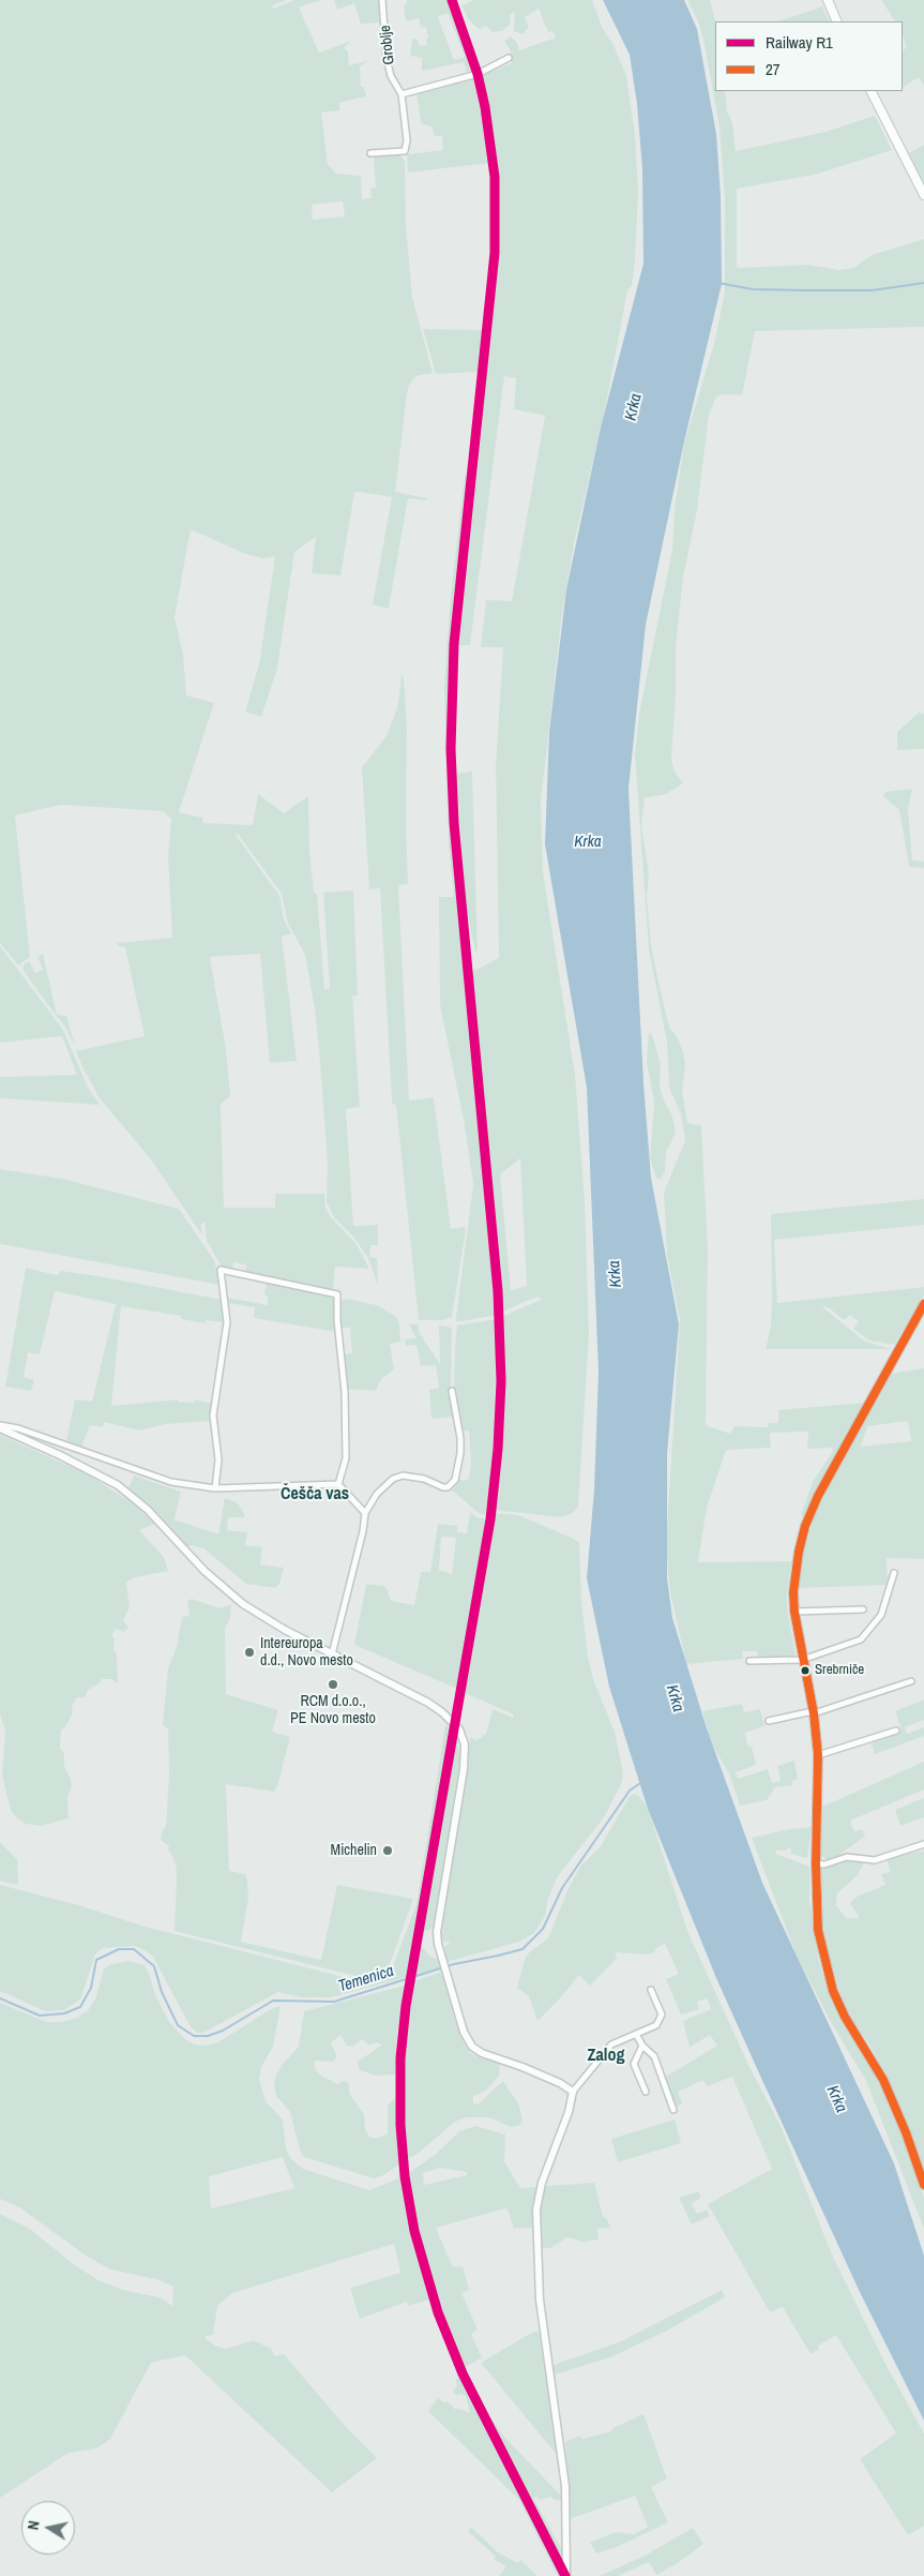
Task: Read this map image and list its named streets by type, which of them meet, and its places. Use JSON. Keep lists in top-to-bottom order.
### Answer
{
  "streets": {
    "street": ["Groblje"]
  },
  "districts": ["Češča vas", "Zalog"],
  "water": ["Krka", "Temenica"],
  "places": [
    "Intereuropa d.d., Novo mesto",
    "Srebrniče",
    "RCM d.o.o., PE Novo mesto",
    "Michelin"
  ],
  "lines": ["rail line R1", "transit line 27"],
  "legend": ["Railway R1", "27"],
  "north": "left"
}
